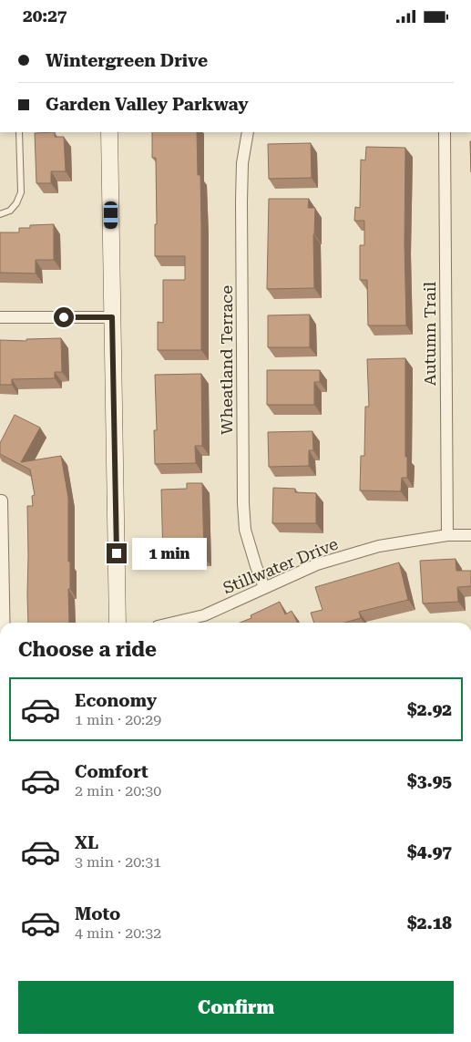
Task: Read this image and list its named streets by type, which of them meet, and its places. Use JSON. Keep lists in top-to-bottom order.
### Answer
{
  "streets": {
    "street": ["Autumn Trail", "Wheatland Terrace", "Stillwater Drive"]
  },
  "crossings": [
    ["Autumn Trail", "Stillwater Drive"],
    ["Wheatland Terrace", "Stillwater Drive"]
  ],
  "page": {
    "status": "20:27",
    "banner": ["Wintergreen Drive", "Garden Valley Parkway"],
    "bubble": "1 min",
    "heading": "Choose a ride",
    "list": [
      {
        "name": "Economy",
        "note": "1 min · 20:29",
        "value": "$2.92"
      },
      {
        "name": "Comfort",
        "note": "2 min · 20:30",
        "value": "$3.95"
      },
      {
        "name": "XL",
        "note": "3 min · 20:31",
        "value": "$4.97"
      },
      {
        "name": "Moto",
        "note": "4 min · 20:32",
        "value": "$2.18"
      }
    ],
    "buttons": "Confirm"
  }
}
